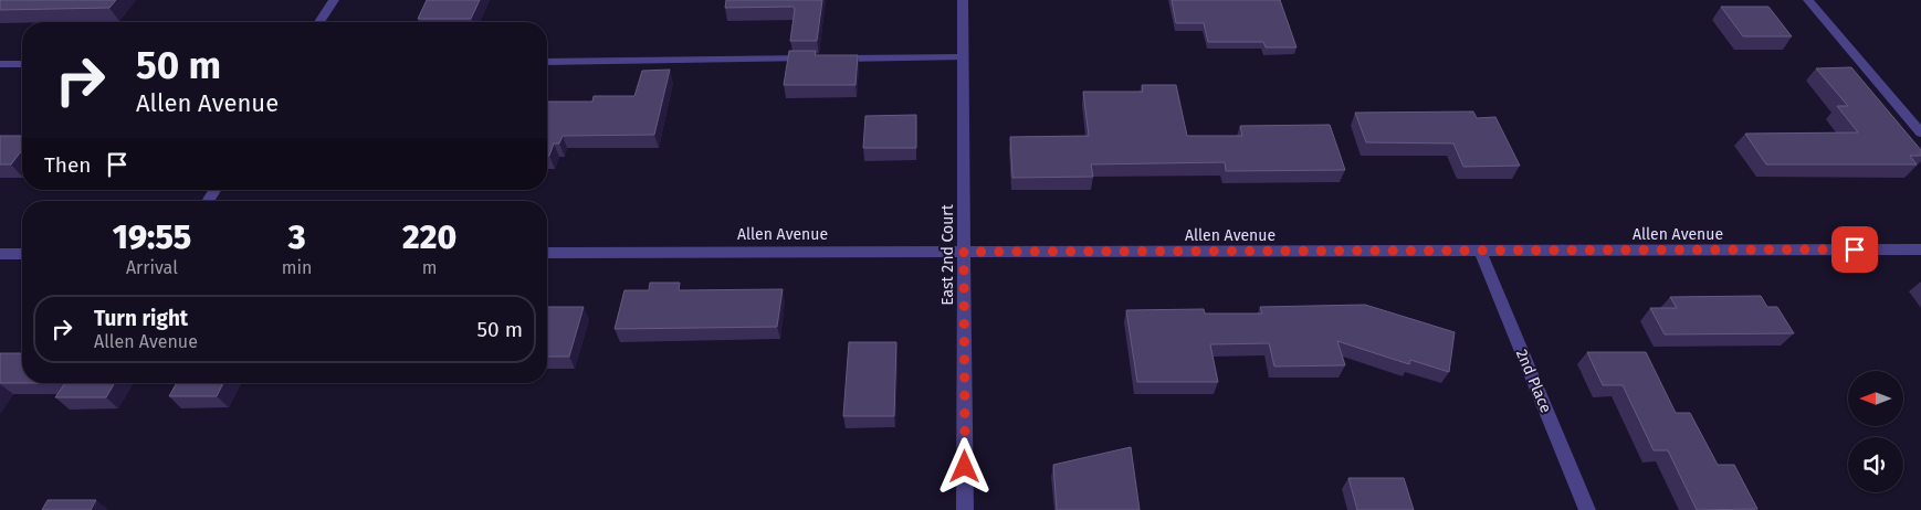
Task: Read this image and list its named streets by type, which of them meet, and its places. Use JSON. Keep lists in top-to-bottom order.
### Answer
{
  "streets": {
    "street": ["Allen Avenue", "East 2nd Court", "2nd Place"]
  },
  "crossings": [
    ["Allen Avenue", "East 2nd Court"],
    ["Allen Avenue", "2nd Place"]
  ],
  "north": "left",
  "page": {
    "turn": ["50 m", "Allen Avenue"],
    "then": "Then",
    "eta": [
      "19:55",
      "Arrival",
      "3",
      "min",
      "220",
      "m"
    ],
    "list": [
      {
        "name": "Turn right",
        "note": "Allen Avenue",
        "value": "50 m"
      }
    ]
  }
}
